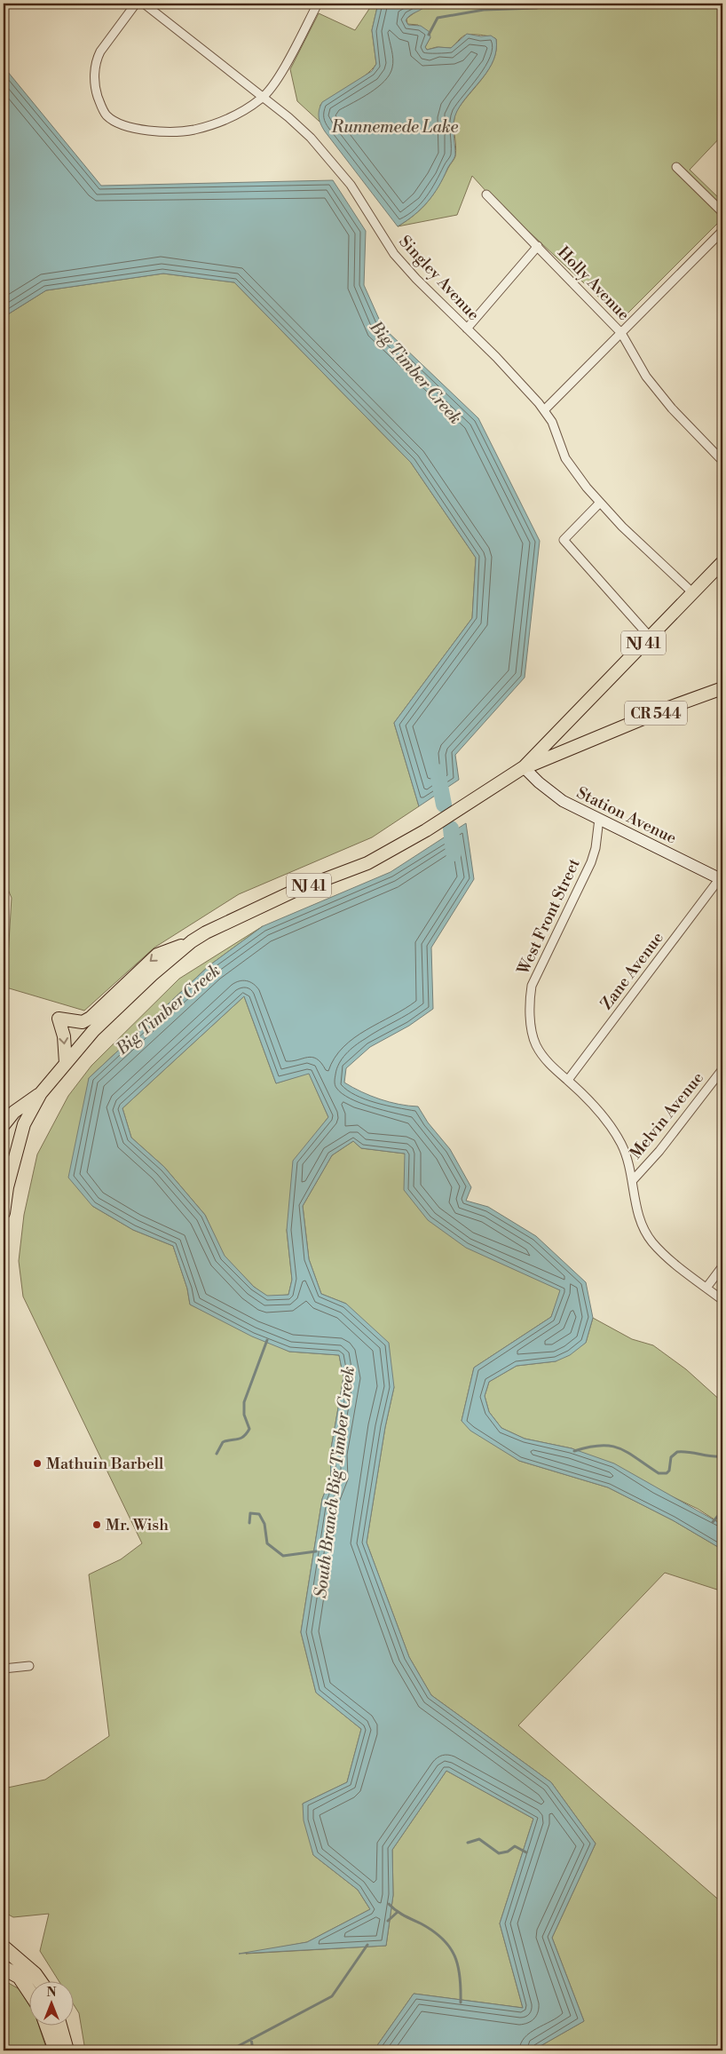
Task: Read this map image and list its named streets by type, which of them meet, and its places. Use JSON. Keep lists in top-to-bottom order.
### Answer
{
  "streets": {
    "main road": ["NJ 41", "CR 544"],
    "street": [
      "Singley Avenue",
      "Holly Avenue",
      "Station Avenue",
      "West Front Street",
      "Zane Avenue",
      "Melvin Avenue"
    ]
  },
  "crossings": [
    ["Singley Avenue", "NJ 41"],
    ["NJ 41", "CR 544"],
    ["NJ 41", "Station Avenue"],
    ["CR 544", "Station Avenue"],
    ["Station Avenue", "West Front Street"],
    ["Station Avenue", "Zane Avenue"],
    ["West Front Street", "Zane Avenue"],
    ["West Front Street", "Melvin Avenue"]
  ],
  "water": ["Runnemede Lake", "Big Timber Creek", "South Branch Big Timber Creek"],
  "places": ["Mathuin Barbell", "Mr. Wish"],
  "north": "top"
}
